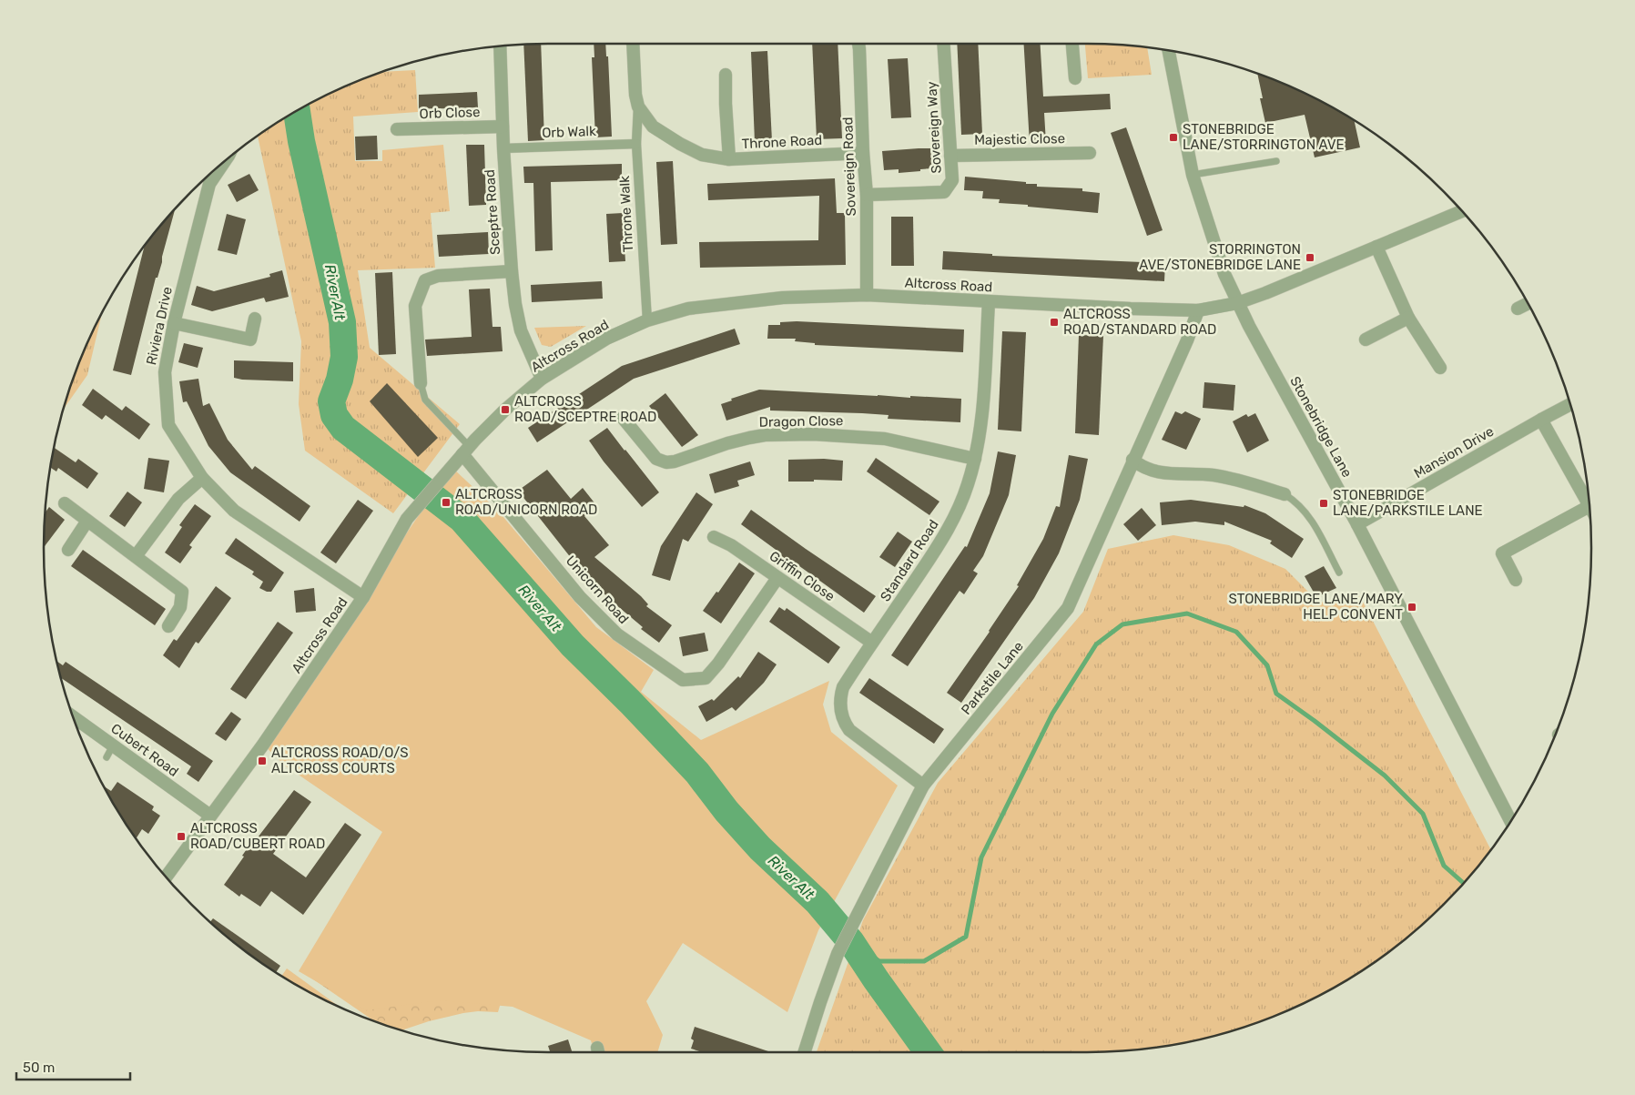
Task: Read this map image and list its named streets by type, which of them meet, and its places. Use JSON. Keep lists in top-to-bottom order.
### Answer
{
  "streets": {
    "street": [
      "Orb Close",
      "Sovereign Way",
      "Orb Walk",
      "Majestic Close",
      "Throne Road",
      "Sovereign Road",
      "Sceptre Road",
      "Throne Walk",
      "Altcross Road",
      "Riviera Drive",
      "Dragon Close",
      "Stonebridge Lane",
      "Mansion Drive",
      "Standard Road",
      "Griffin Close",
      "Unicorn Road",
      "Parkstile Lane",
      "Cubert Road"
    ]
  },
  "crossings": [
    ["Orb Close", "Sceptre Road"],
    ["Sovereign Way", "Majestic Close"],
    ["Sovereign Way", "Sovereign Road"],
    ["Orb Walk", "Sceptre Road"],
    ["Orb Walk", "Throne Walk"],
    ["Throne Road", "Sovereign Road"],
    ["Throne Road", "Throne Walk"],
    ["Sovereign Road", "Altcross Road"],
    ["Sceptre Road", "Altcross Road"],
    ["Throne Walk", "Altcross Road"],
    ["Altcross Road", "Riviera Drive"],
    ["Altcross Road", "Stonebridge Lane"],
    ["Altcross Road", "Standard Road"],
    ["Altcross Road", "Unicorn Road"],
    ["Altcross Road", "Parkstile Lane"],
    ["Altcross Road", "Cubert Road"],
    ["Dragon Close", "Standard Road"],
    ["Stonebridge Lane", "Mansion Drive"],
    ["Standard Road", "Griffin Close"],
    ["Standard Road", "Parkstile Lane"],
    ["Griffin Close", "Unicorn Road"]
  ],
  "water": ["River Alt"],
  "places": {
    "transit": [
      "STONEBRIDGE LANE/STORRINGTON AVE",
      "STORRINGTON AVE/STONEBRIDGE LANE",
      "ALTCROSS ROAD/STANDARD ROAD",
      "ALTCROSS ROAD/SCEPTRE ROAD",
      "ALTCROSS ROAD/UNICORN ROAD",
      "STONEBRIDGE LANE/PARKSTILE LANE",
      "STONEBRIDGE LANE/MARY HELP CONVENT",
      "ALTCROSS ROAD/O/S ALTCROSS COURTS",
      "ALTCROSS ROAD/CUBERT ROAD"
    ]
  },
  "scale_bar": "50 m"
}
